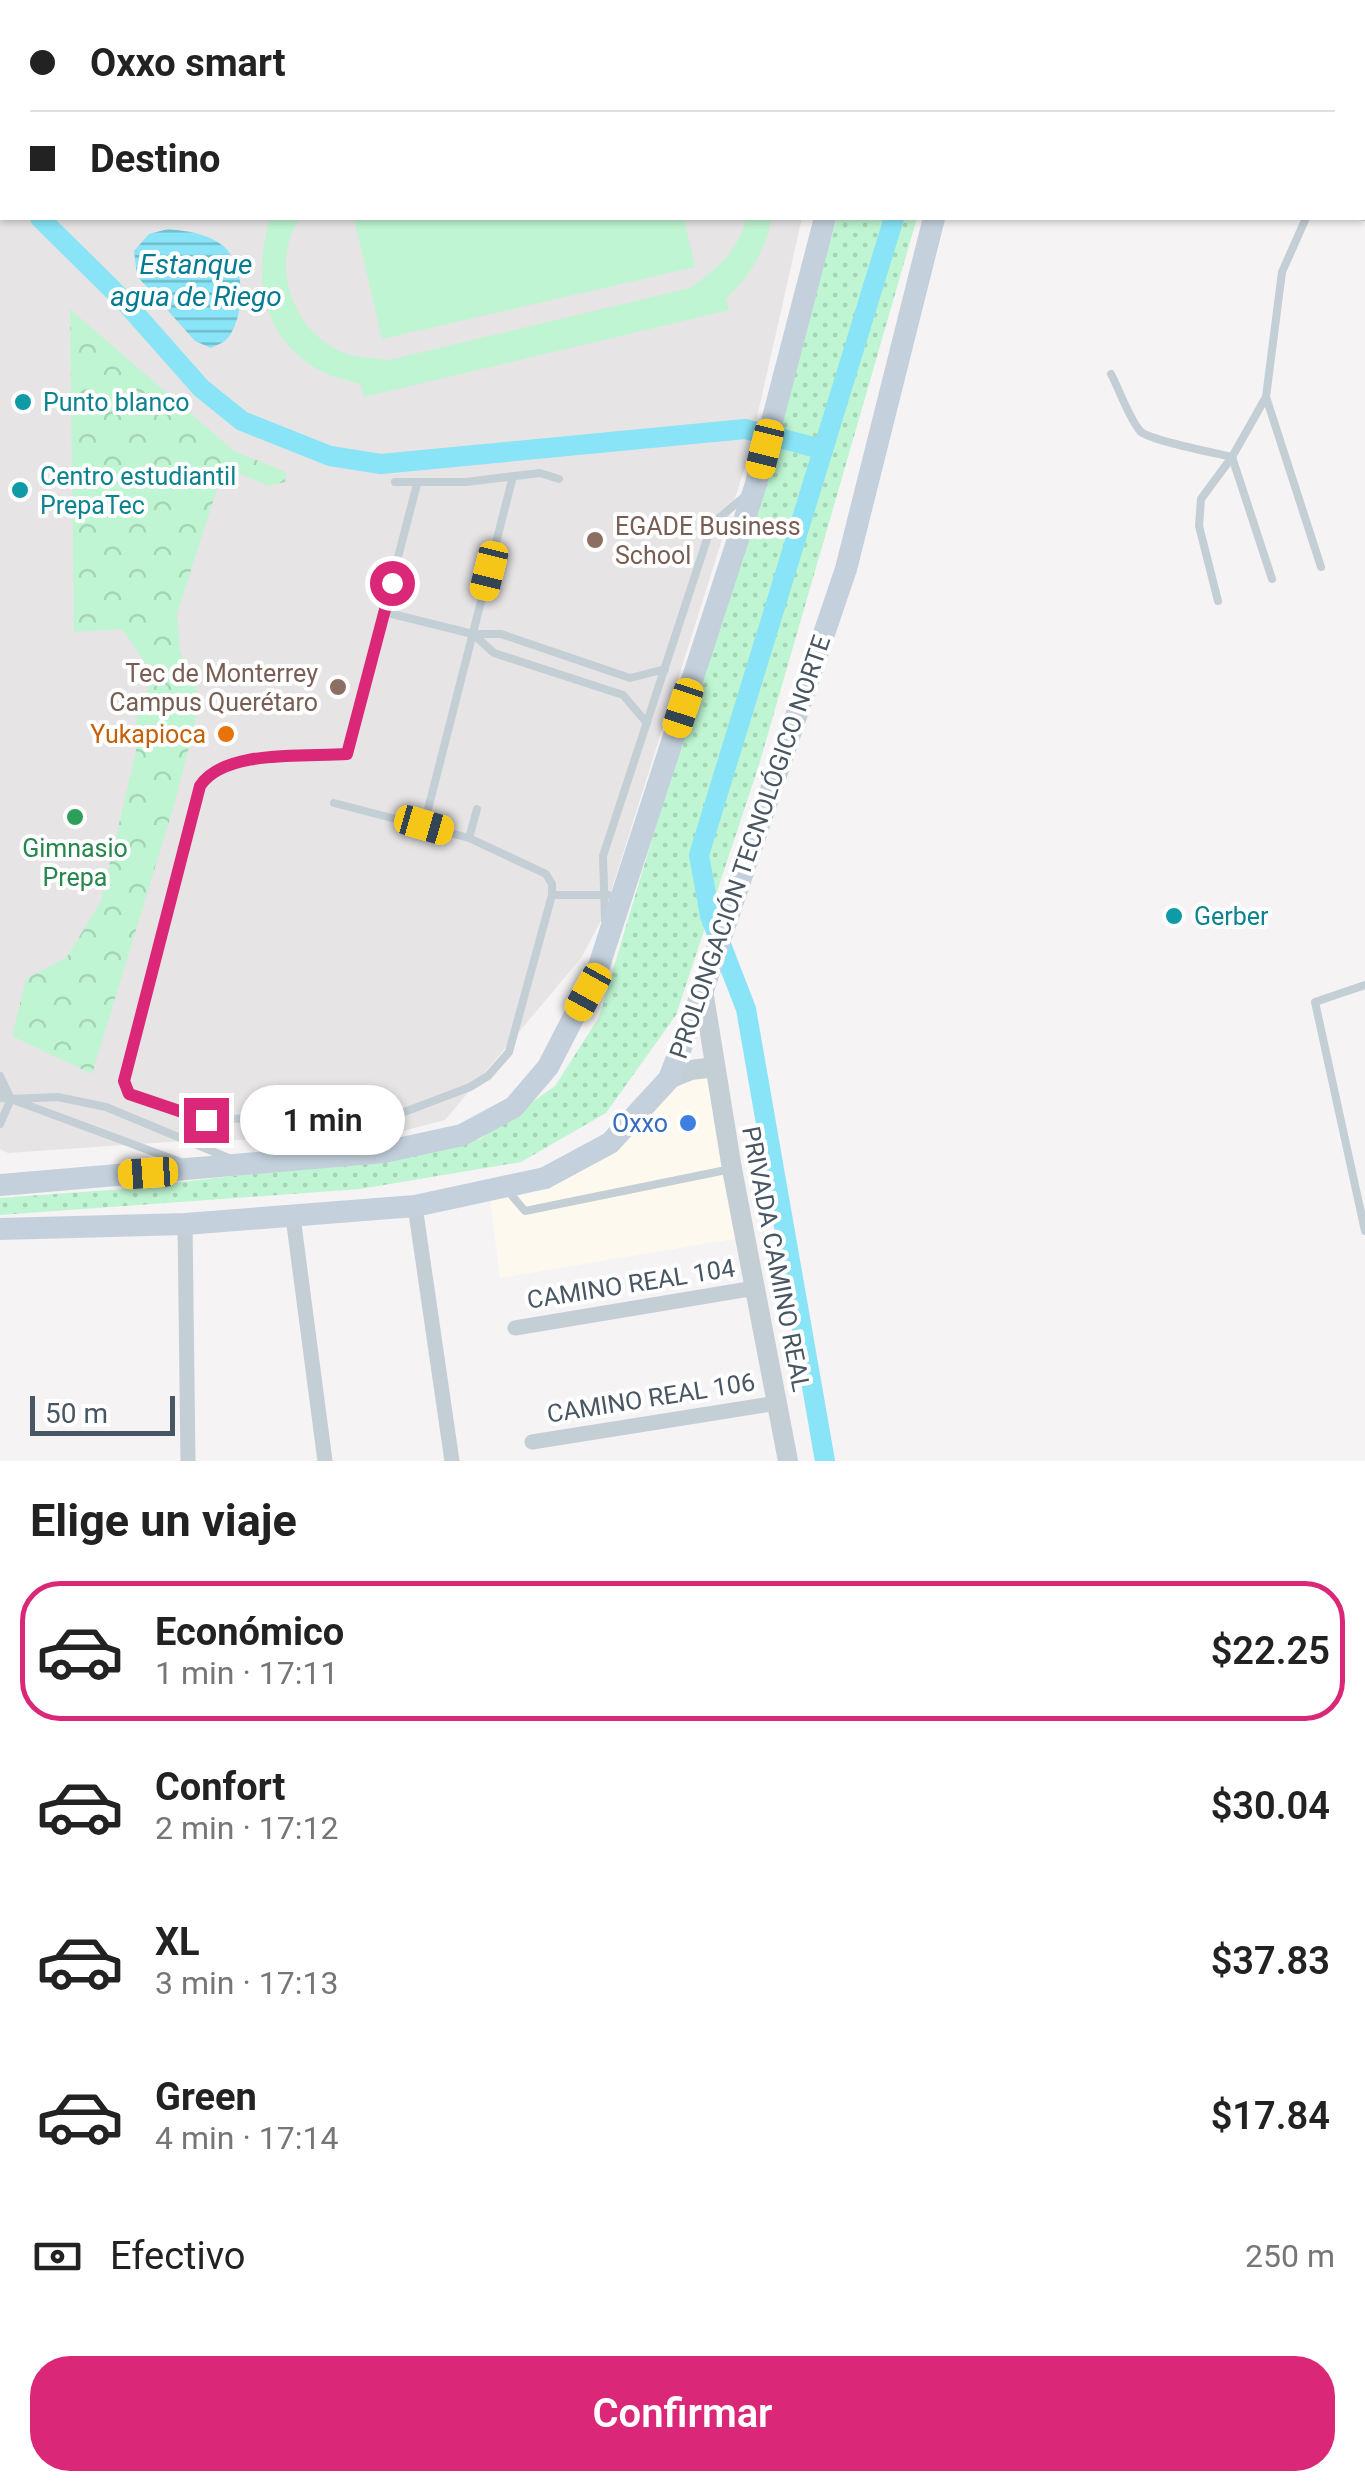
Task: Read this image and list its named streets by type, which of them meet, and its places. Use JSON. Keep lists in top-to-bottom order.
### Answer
{
  "streets": {
    "main road": ["PROLONGACIÓN TECNOLÓGICO NORTE"],
    "street": ["PRIVADA CAMINO REAL", "CAMINO REAL 104", "CAMINO REAL 106"]
  },
  "crossings": [
    ["PROLONGACIÓN TECNOLÓGICO NORTE", "PRIVADA CAMINO REAL"],
    ["PRIVADA CAMINO REAL", "CAMINO REAL 104"],
    ["PRIVADA CAMINO REAL", "CAMINO REAL 106"]
  ],
  "water": ["Estanque agua de Riego"],
  "places": [
    "Punto blanco",
    "Centro estudiantil PrepaTec",
    "EGADE Business School",
    "Tec de Monterrey Campus Querétaro",
    "Yukapioca",
    "Gimnasio Prepa",
    "Gerber",
    "Oxxo"
  ],
  "scale_bar": "50 m",
  "page": {
    "banner": ["Oxxo smart", "Destino"],
    "bubble": "1 min",
    "scale": "50 m",
    "heading": "Elige un viaje",
    "list": [
      {
        "name": "Económico",
        "note": "1 min · 17:11",
        "value": "$22.25"
      },
      {
        "name": "Confort",
        "note": "2 min · 17:12",
        "value": "$30.04"
      },
      {
        "name": "XL",
        "note": "3 min · 17:13",
        "value": "$37.83"
      },
      {
        "name": "Green",
        "note": "4 min · 17:14",
        "value": "$17.84"
      }
    ],
    "pay": ["Efectivo", "250 m"],
    "buttons": "Confirmar"
  }
}
